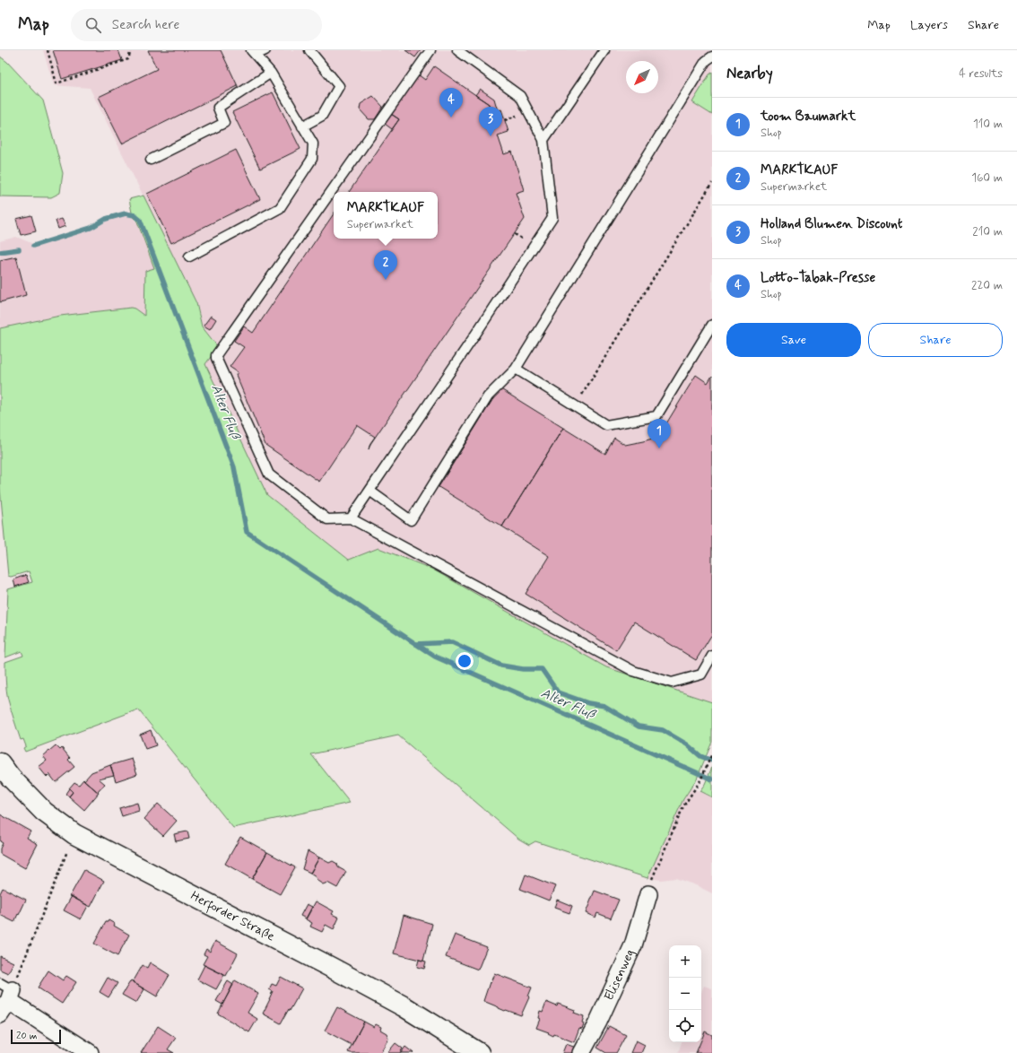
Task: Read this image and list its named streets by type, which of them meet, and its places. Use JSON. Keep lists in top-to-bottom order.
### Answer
{
  "streets": {
    "main road": ["Herforder Straße"],
    "street": ["Elisenweg"]
  },
  "water": ["Alter Fluß"],
  "scale_bar": "20 m",
  "north": "bottom left",
  "page": {
    "header": "Map",
    "search": "Search here",
    "nav": ["Map", "Layers", "Share"],
    "heading": ["Nearby", "4 results"],
    "pins": [
      "4",
      "3",
      "2",
      "1"
    ],
    "list": [
      {
        "mark": "1",
        "name": "toom Baumarkt",
        "note": "Shop",
        "value": "110 m"
      },
      {
        "mark": "2",
        "name": "MARKTKAUF",
        "note": "Supermarket",
        "value": "160 m"
      },
      {
        "mark": "3",
        "name": "Holland Blumen Discount",
        "note": "Shop",
        "value": "210 m"
      },
      {
        "mark": "4",
        "name": "Lotto-Tabak-Presse",
        "note": "Shop",
        "value": "220 m"
      }
    ],
    "popup": ["MARKTKAUF", "Supermarket"],
    "buttons": ["Save", "Share"],
    "map_buttons": ["+", "−"],
    "scale": "20 m"
  }
}
